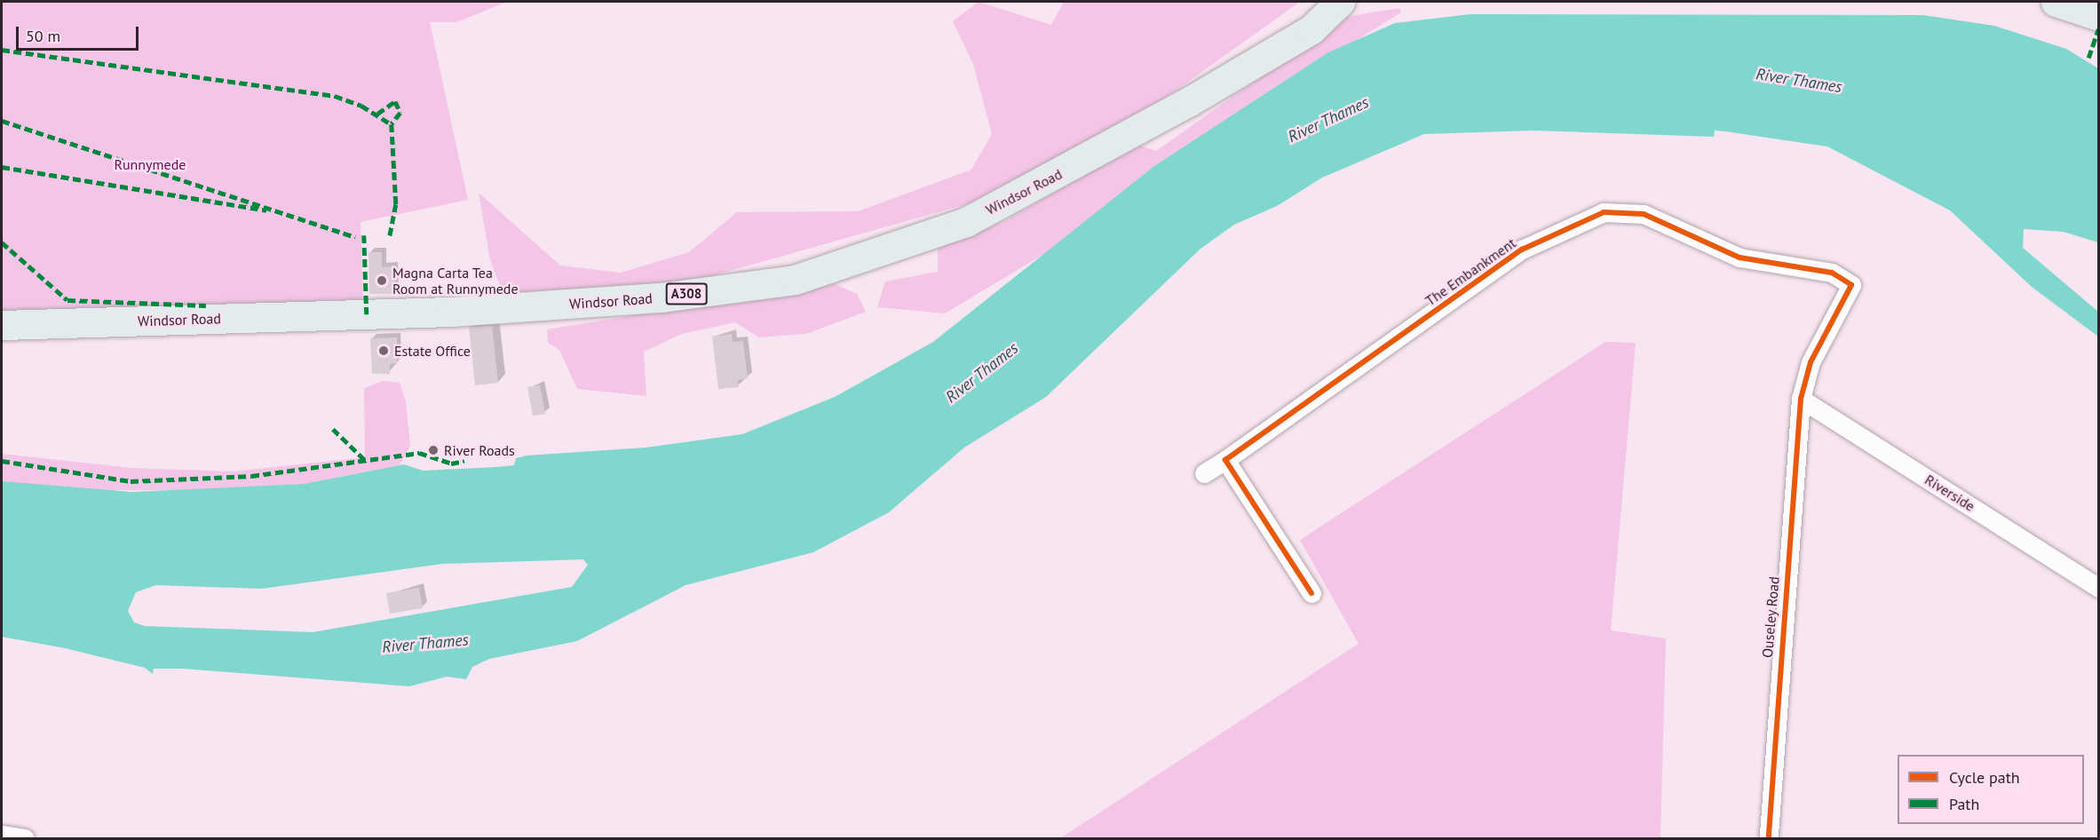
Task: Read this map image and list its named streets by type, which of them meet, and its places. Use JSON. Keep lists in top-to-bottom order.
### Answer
{
  "streets": {
    "main road": ["Windsor Road", "A308"],
    "street": ["The Embankment", "Riverside", "Ouseley Road"]
  },
  "crossings": [
    ["The Embankment", "Riverside"],
    ["The Embankment", "Ouseley Road"],
    ["Riverside", "Ouseley Road"]
  ],
  "water": ["River Thames"],
  "parks": ["Runnymede"],
  "places": ["Magna Carta Tea Room at Runnymede", "Estate Office", "River Roads"],
  "legend": ["Cycle path", "Path"],
  "scale_bar": "50 m"
}
